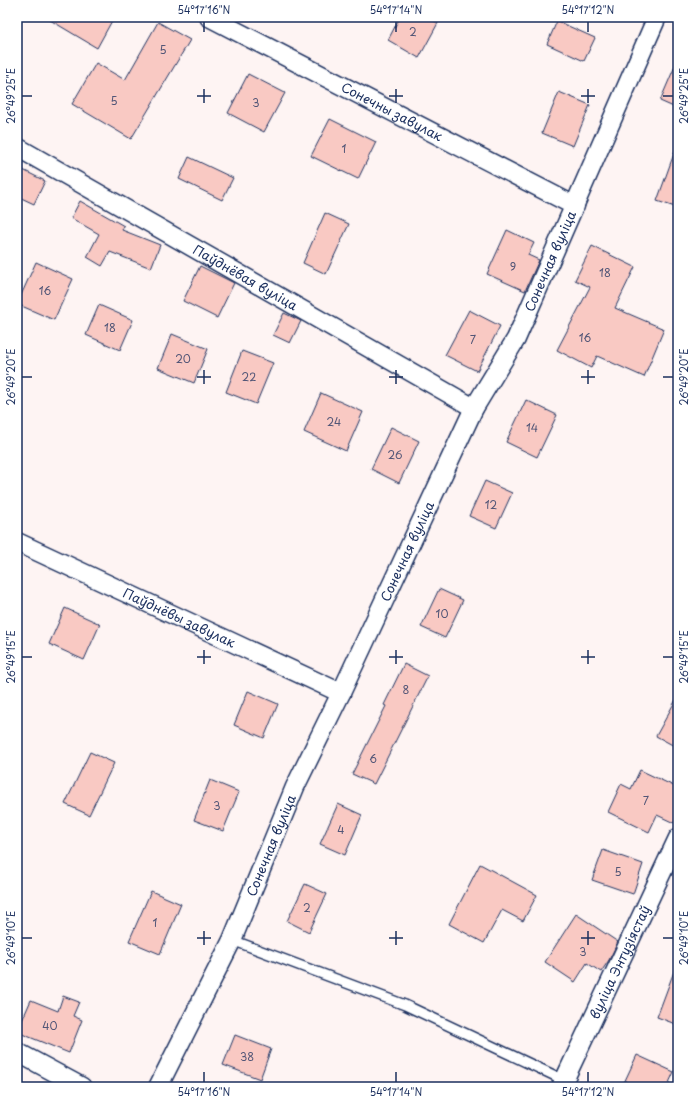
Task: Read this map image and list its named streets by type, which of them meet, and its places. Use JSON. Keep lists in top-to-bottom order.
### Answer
{
  "streets": {
    "street": [
      "Сонечны завулак",
      "Сонечная вуліца",
      "Паўднёвая вуліца",
      "Паўднёвы завулак",
      "вуліца Энтузіястаў"
    ]
  },
  "crossings": [
    ["Сонечны завулак", "Сонечная вуліца"],
    ["Сонечная вуліца", "Паўднёвая вуліца"],
    ["Сонечная вуліца", "Паўднёвы завулак"]
  ],
  "house_numbers": [
    "2",
    "5",
    "5",
    "3",
    "1",
    "9",
    "18",
    "16",
    "18",
    "16",
    "7",
    "20",
    "22",
    "24",
    "14",
    "26",
    "12",
    "10",
    "8",
    "6",
    "7",
    "3",
    "4",
    "5",
    "2",
    "1",
    "3",
    "40",
    "38"
  ],
  "coordinates": [
    "54°17'16\"N",
    "54°17'14\"N",
    "54°17'12\"N",
    "26°49'25\"E",
    "26°49'20\"E",
    "26°49'15\"E",
    "26°49'10\"E"
  ]
}
